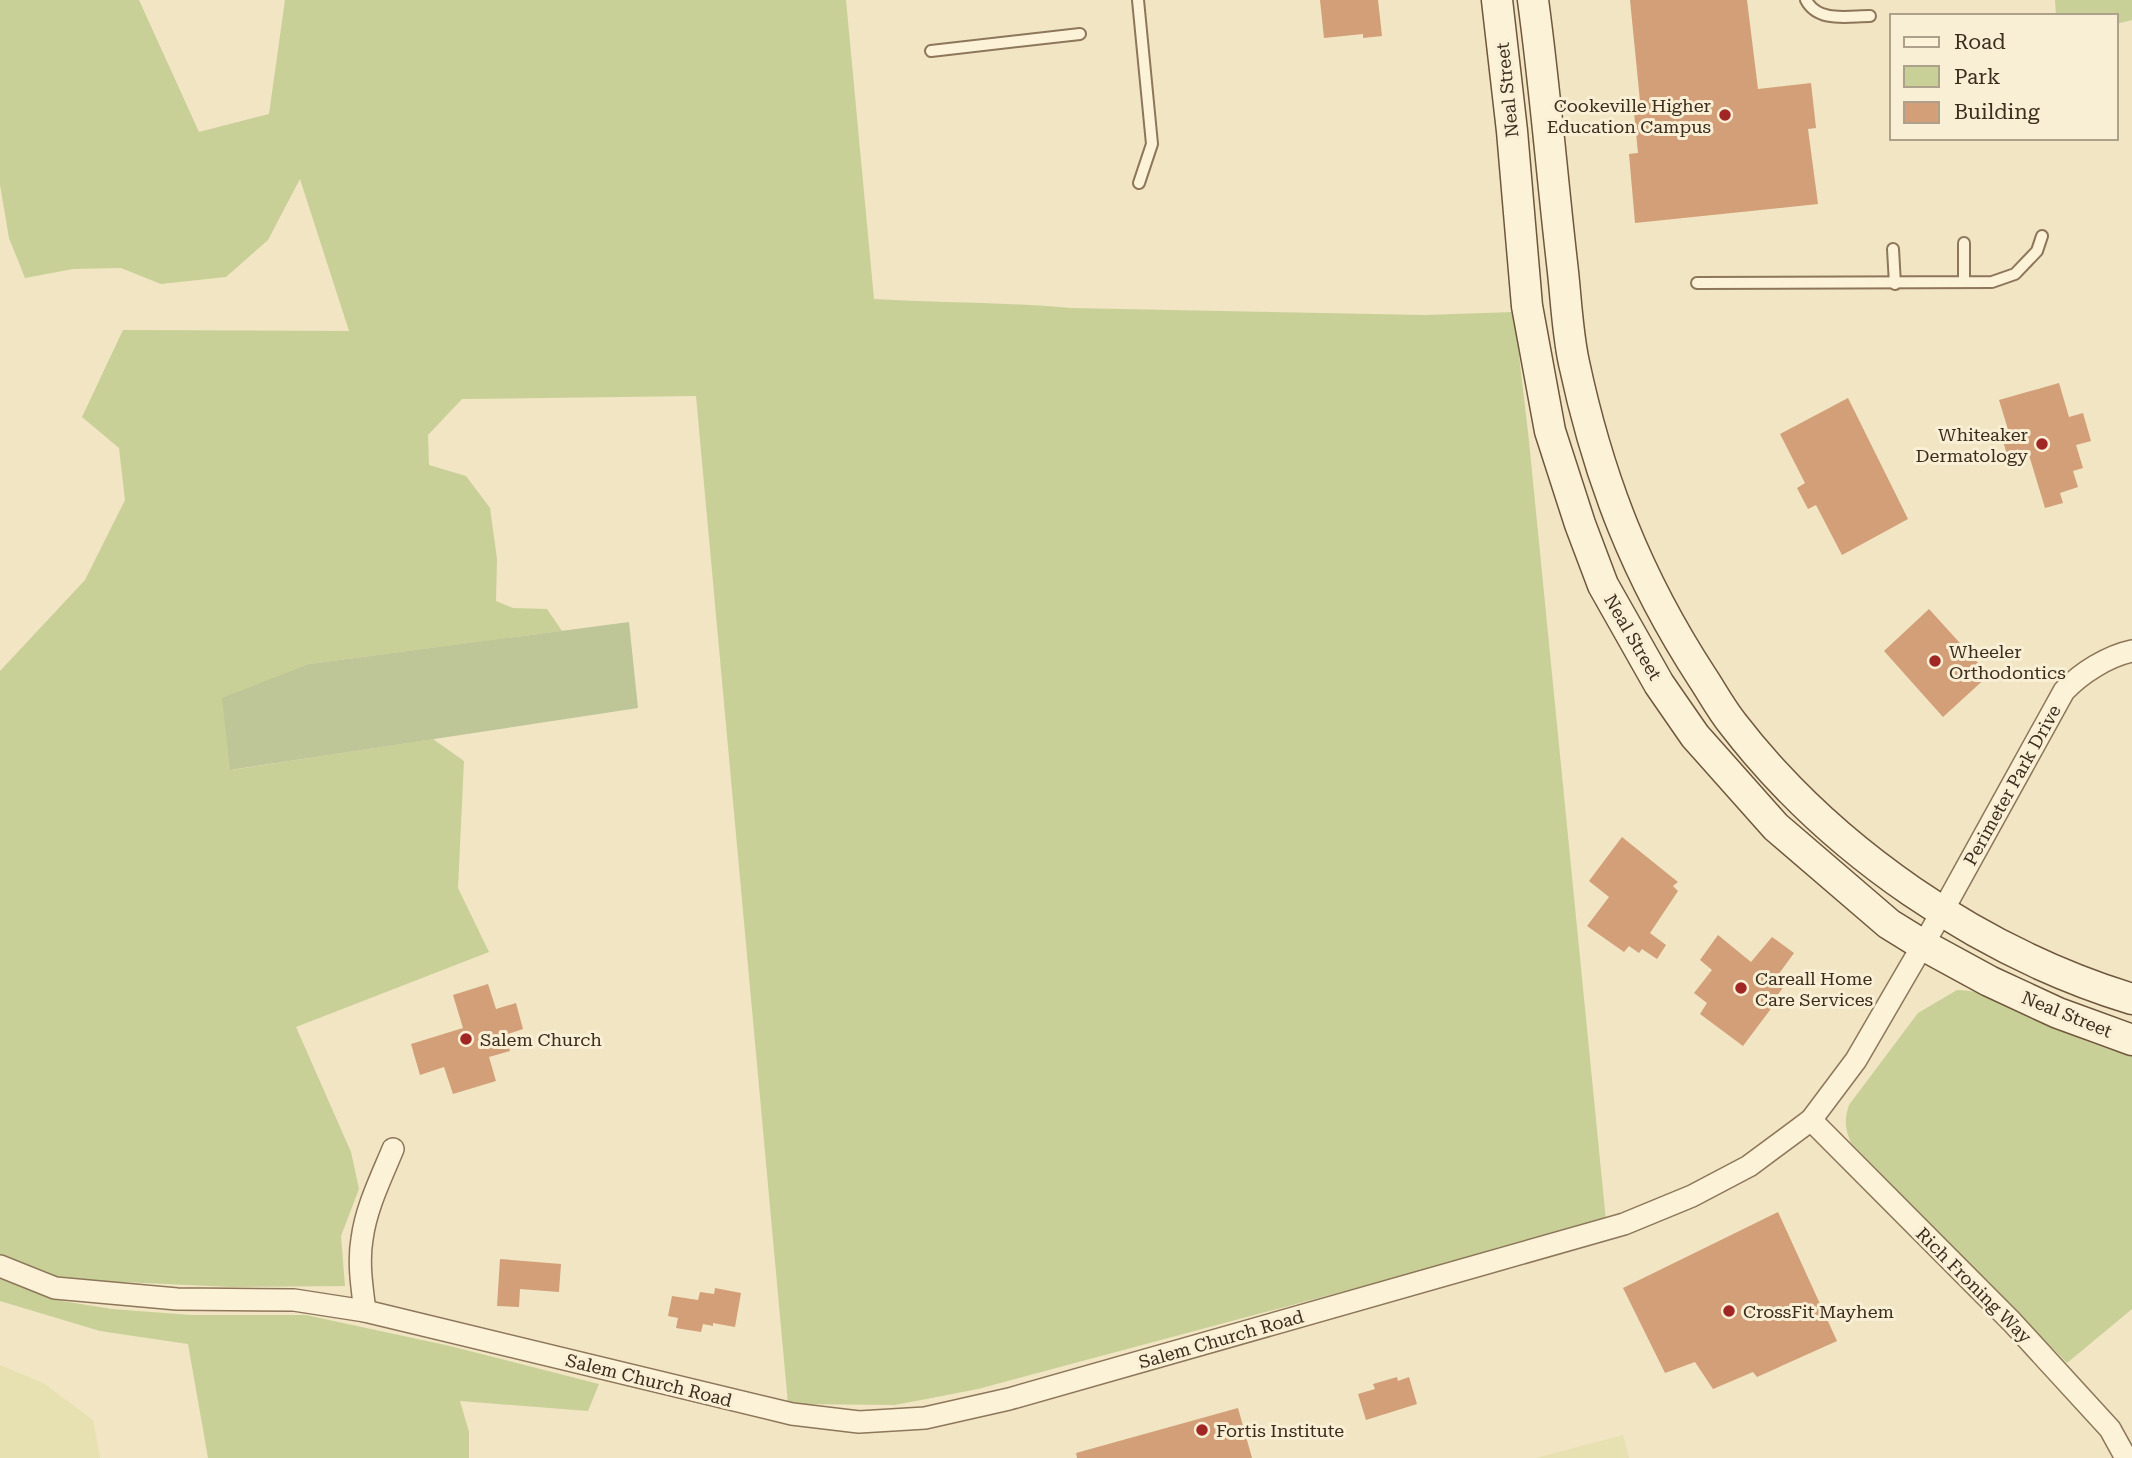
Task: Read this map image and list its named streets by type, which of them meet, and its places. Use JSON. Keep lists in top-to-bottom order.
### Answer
{
  "streets": {
    "main road": ["Neal Street"],
    "street": ["Perimeter Park Drive", "Rich Froning Way", "Salem Church Road"]
  },
  "crossings": [
    ["Neal Street", "Perimeter Park Drive"],
    ["Neal Street", "Salem Church Road"],
    ["Perimeter Park Drive", "Salem Church Road"],
    ["Rich Froning Way", "Salem Church Road"]
  ],
  "places": [
    "Cookeville Higher Education Campus",
    "Whiteaker Dermatology",
    "Wheeler Orthodontics",
    "Careall Home Care Services",
    "Salem Church",
    "CrossFit Mayhem",
    "Fortis Institute"
  ],
  "legend": ["Road", "Park", "Building"]
}
